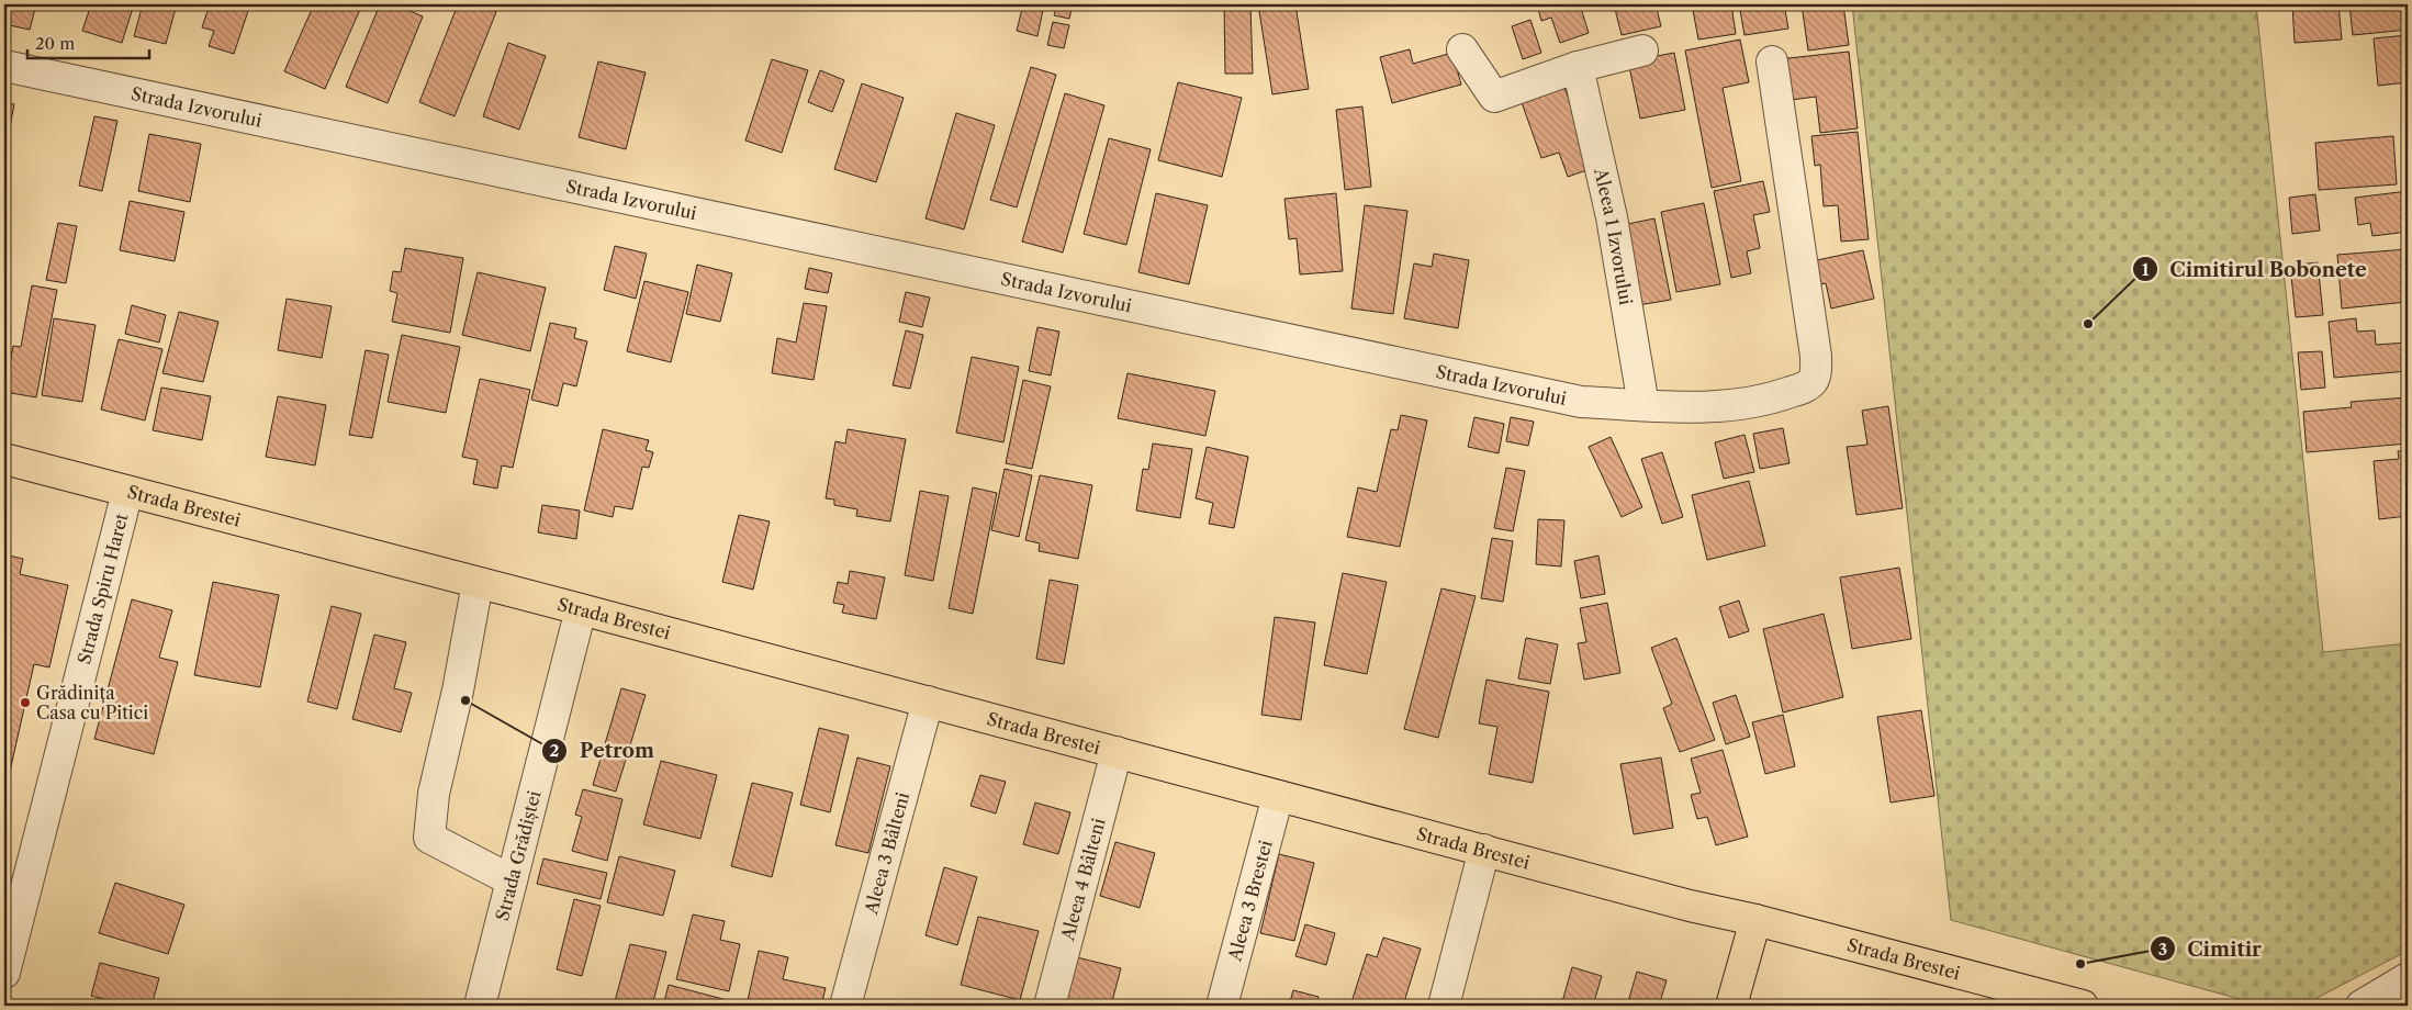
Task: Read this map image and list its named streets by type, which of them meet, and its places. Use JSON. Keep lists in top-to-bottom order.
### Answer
{
  "streets": {
    "main road": ["Strada Brestei"],
    "street": [
      "Strada Izvorului",
      "Aleea 1 Izvorului",
      "Strada Spiru Haret",
      "Aleea 3 Bâlteni",
      "Strada Grădiștei",
      "Aleea 4 Bâlteni",
      "Aleea 3 Brestei"
    ]
  },
  "crossings": [
    ["Strada Izvorului", "Aleea 1 Izvorului"],
    ["Strada Brestei", "Strada Spiru Haret"],
    ["Strada Brestei", "Aleea 3 Bâlteni"],
    ["Strada Brestei", "Strada Grădiștei"],
    ["Strada Brestei", "Aleea 4 Bâlteni"],
    ["Strada Brestei", "Aleea 3 Brestei"]
  ],
  "places": [
    "Cimitirul Bobonete",
    "Petrom",
    "Grădinița Casa cu Pitici",
    "Cimitir"
  ],
  "scale_bar": "20 m"
}
